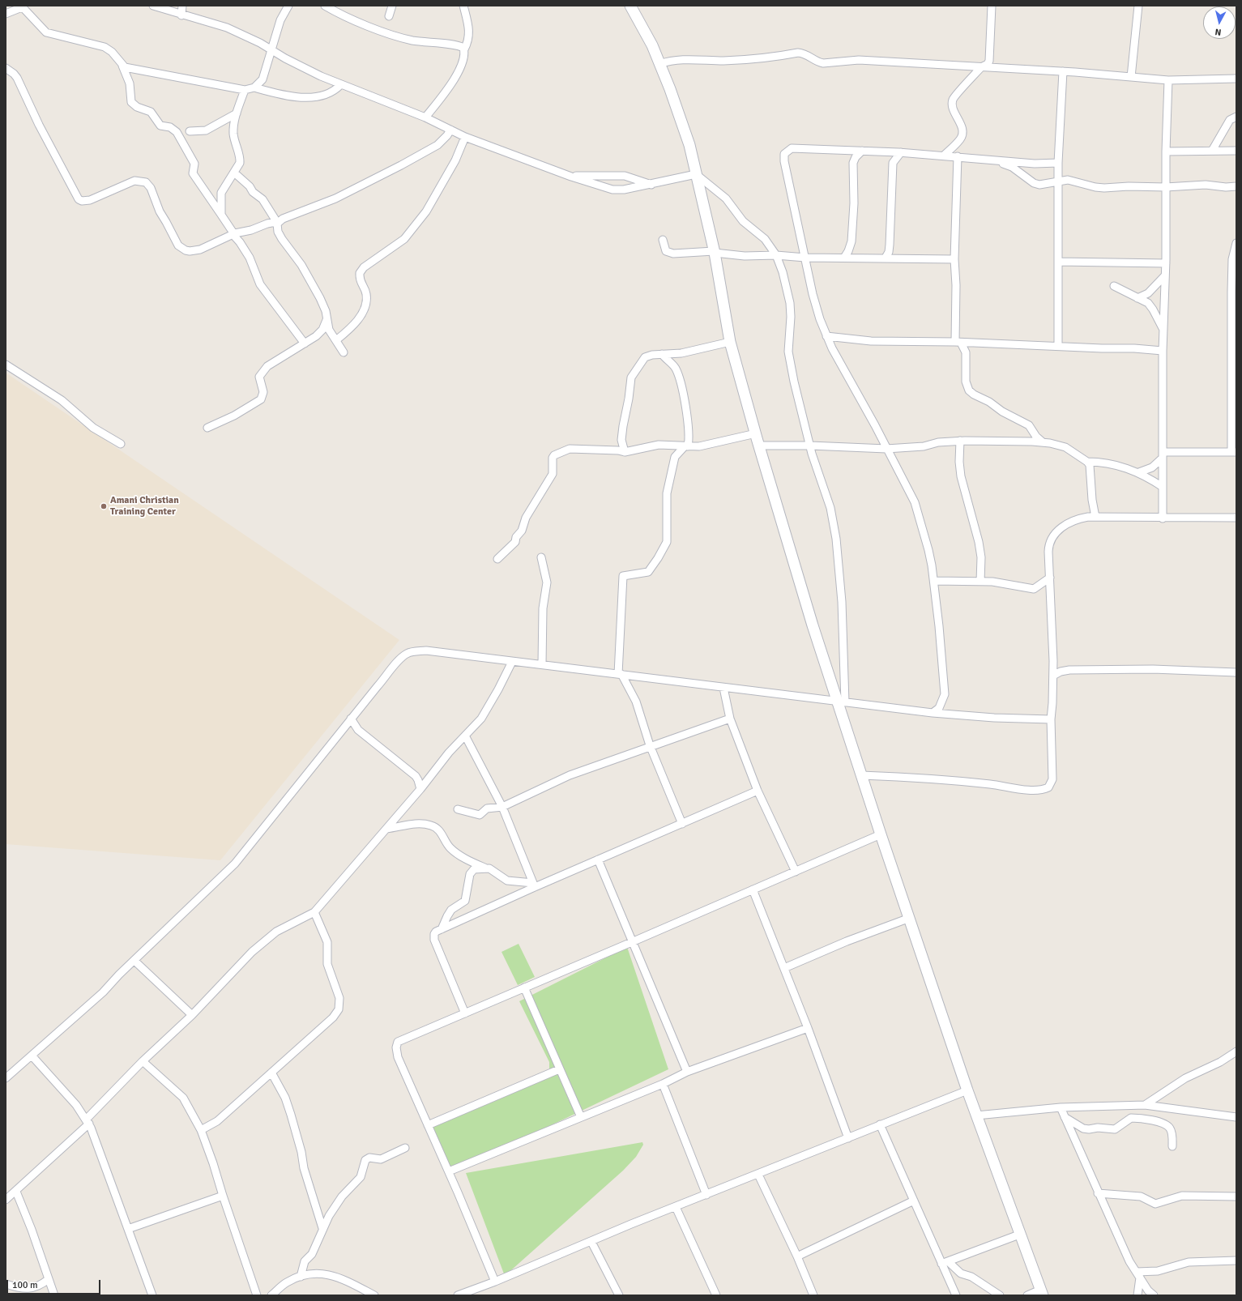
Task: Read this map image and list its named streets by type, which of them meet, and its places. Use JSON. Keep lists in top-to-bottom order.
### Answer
{
  "places": ["Amani Christian Training Center"],
  "scale_bar": "100 m",
  "north": "bottom"
}
